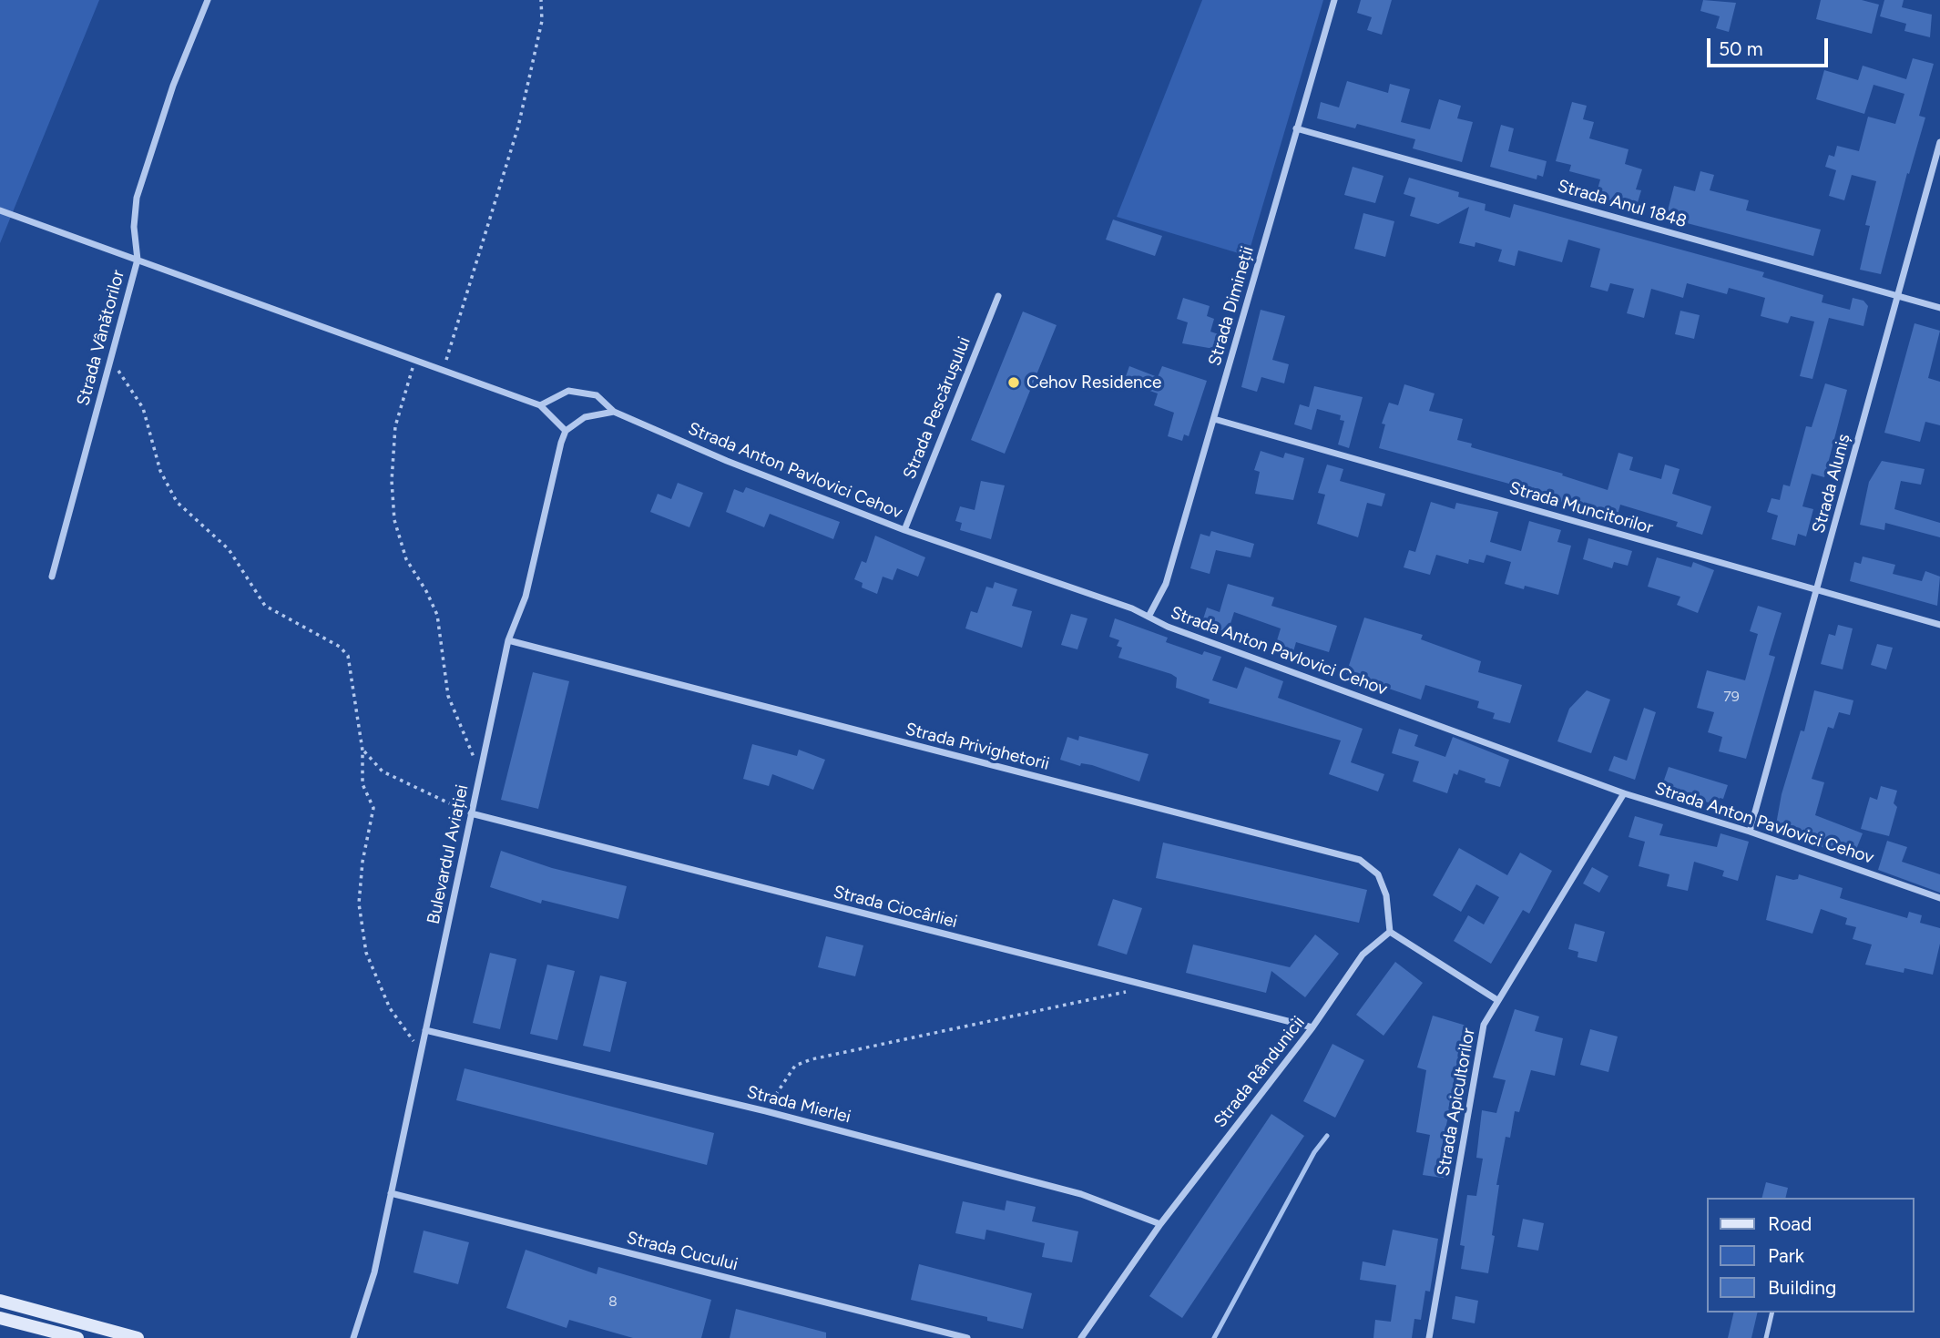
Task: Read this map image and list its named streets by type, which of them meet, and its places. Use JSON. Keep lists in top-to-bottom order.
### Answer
{
  "streets": {
    "street": [
      "Strada Anul 1848",
      "Strada Dimineții",
      "Strada Vânătorilor",
      "Strada Pescărușului",
      "Strada Anton Pavlovici Cehov",
      "Strada Aluniș",
      "Strada Muncitorilor",
      "Strada Privighetorii",
      "Bulevardul Aviației",
      "Strada Ciocârliei",
      "Strada Rândunicii",
      "Strada Apicultorilor",
      "Strada Mierlei",
      "Strada Cucului"
    ]
  },
  "crossings": [
    ["Strada Anul 1848", "Strada Dimineții"],
    ["Strada Anul 1848", "Strada Aluniș"],
    ["Strada Dimineții", "Strada Anton Pavlovici Cehov"],
    ["Strada Dimineții", "Strada Muncitorilor"],
    ["Strada Pescărușului", "Strada Anton Pavlovici Cehov"],
    ["Strada Anton Pavlovici Cehov", "Strada Aluniș"],
    ["Strada Anton Pavlovici Cehov", "Strada Apicultorilor"],
    ["Strada Aluniș", "Strada Muncitorilor"],
    ["Strada Privighetorii", "Bulevardul Aviației"],
    ["Strada Privighetorii", "Strada Rândunicii"],
    ["Bulevardul Aviației", "Strada Ciocârliei"],
    ["Bulevardul Aviației", "Strada Mierlei"],
    ["Bulevardul Aviației", "Strada Cucului"],
    ["Strada Ciocârliei", "Strada Rândunicii"],
    ["Strada Rândunicii", "Strada Mierlei"]
  ],
  "places": ["Cehov Residence"],
  "house_numbers": ["79", "8"],
  "legend": ["Road", "Park", "Building"],
  "scale_bar": "50 m"
}
